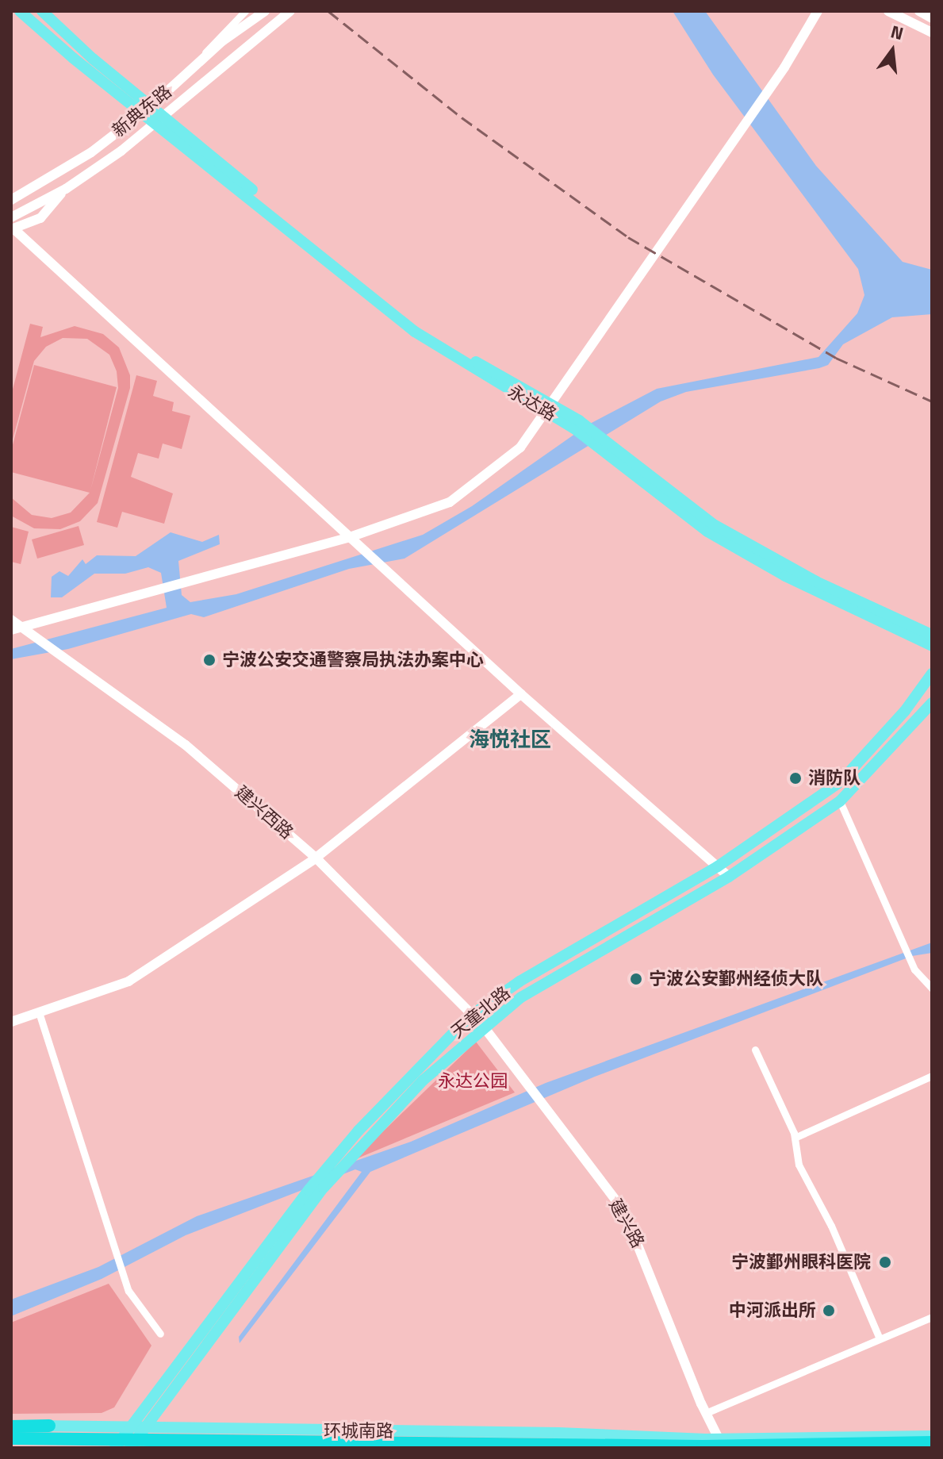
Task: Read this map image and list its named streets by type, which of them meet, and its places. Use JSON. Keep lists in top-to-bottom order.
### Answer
{
  "streets": {
    "main road": ["永达路", "天童北路", "环城南路"],
    "street": ["新典东路", "建兴西路", "建兴路"]
  },
  "crossings": [
    ["新典东路", "永达路"],
    ["建兴西路", "天童北路"],
    ["建兴西路", "建兴路"],
    ["天童北路", "建兴路"]
  ],
  "districts": ["海悦社区"],
  "parks": ["永达公园"],
  "places": [
    "宁波公安交通警察局执法办案中心",
    "消防队",
    "宁波公安鄞州经侦大队",
    "宁波鄞州眼科医院",
    "中河派出所"
  ],
  "north": "top"
}
